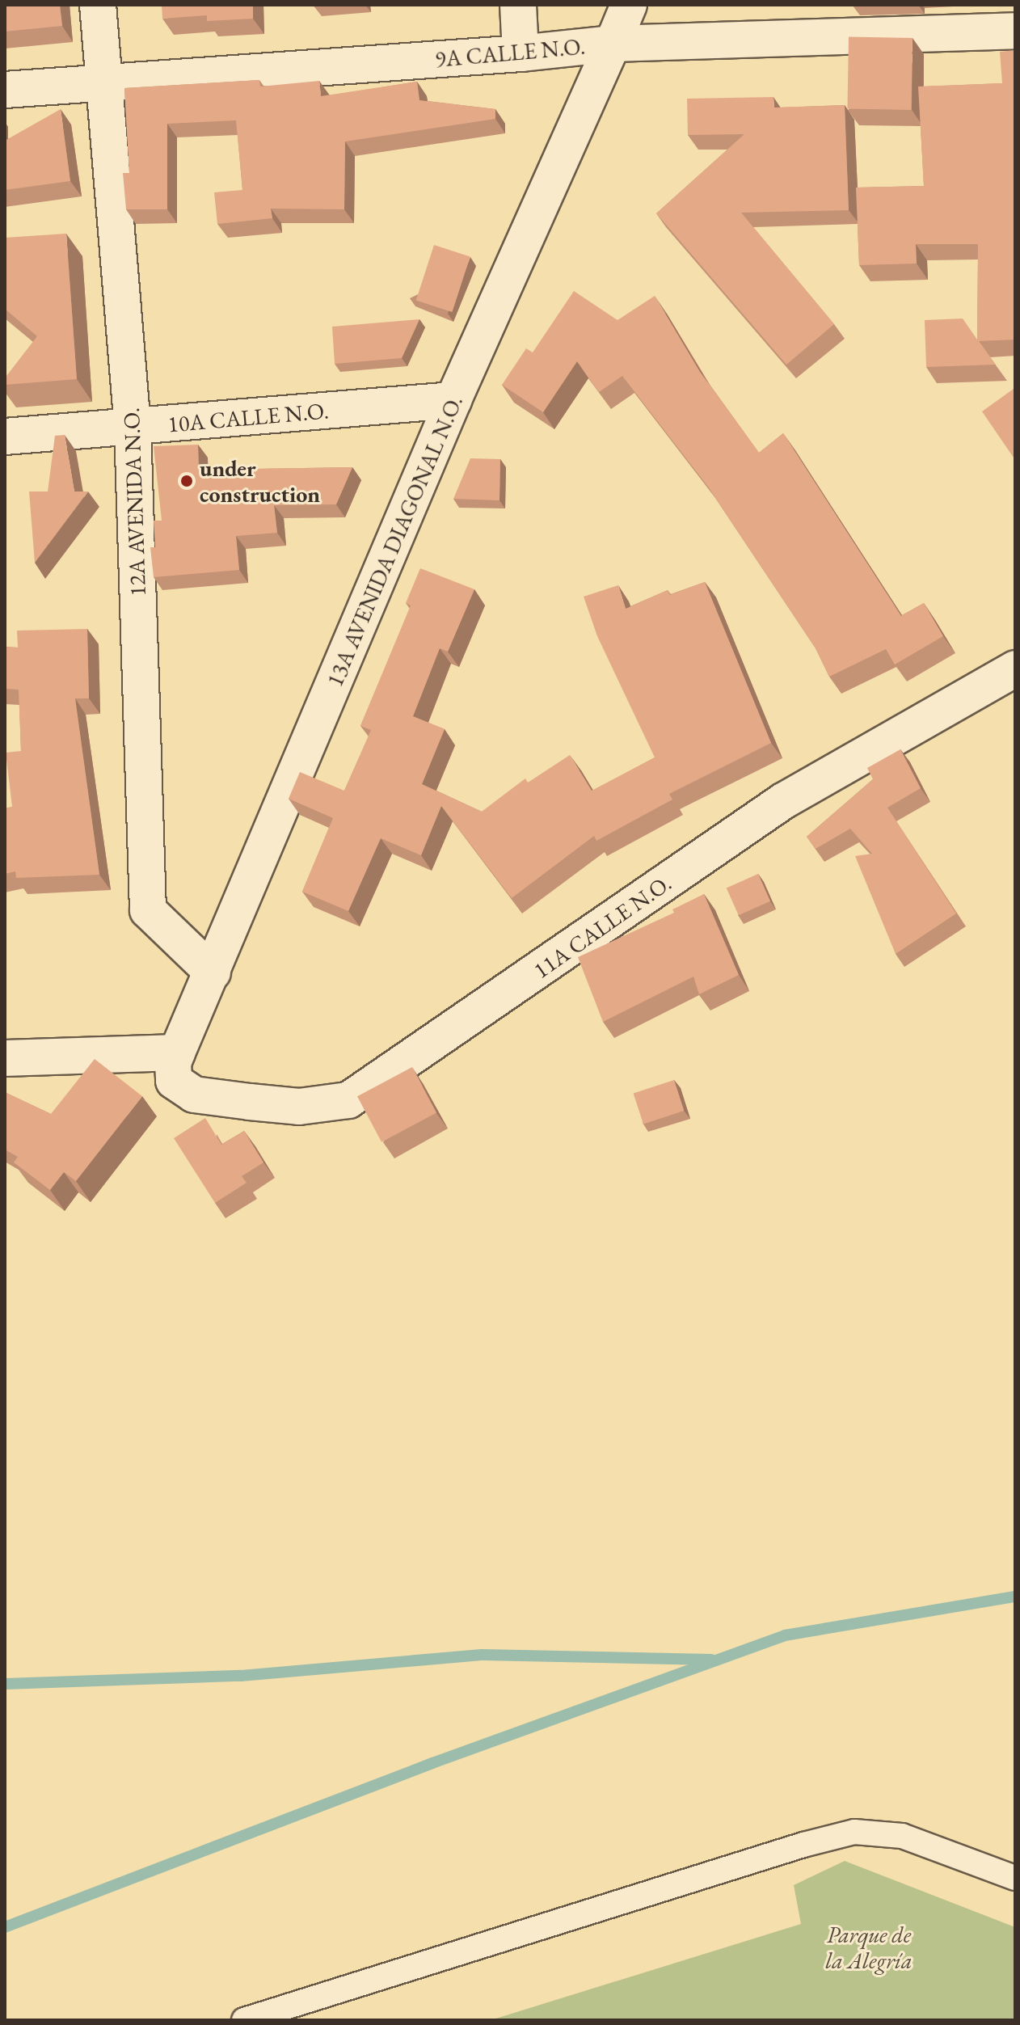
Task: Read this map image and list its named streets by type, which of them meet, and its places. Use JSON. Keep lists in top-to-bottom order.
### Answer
{
  "streets": {
    "street": [
      "9A CALLE N.O.",
      "10A CALLE N.O.",
      "12A AVENIDA N.O.",
      "13A AVENIDA DIAGONAL N.O.",
      "11A CALLE N.O."
    ]
  },
  "crossings": [
    ["9A CALLE N.O.", "12A AVENIDA N.O."],
    ["9A CALLE N.O.", "13A AVENIDA DIAGONAL N.O."],
    ["10A CALLE N.O.", "12A AVENIDA N.O."],
    ["10A CALLE N.O.", "13A AVENIDA DIAGONAL N.O."],
    ["12A AVENIDA N.O.", "13A AVENIDA DIAGONAL N.O."],
    ["13A AVENIDA DIAGONAL N.O.", "11A CALLE N.O."]
  ],
  "parks": ["Parque de la Alegría"],
  "places": ["under construction"]
}
